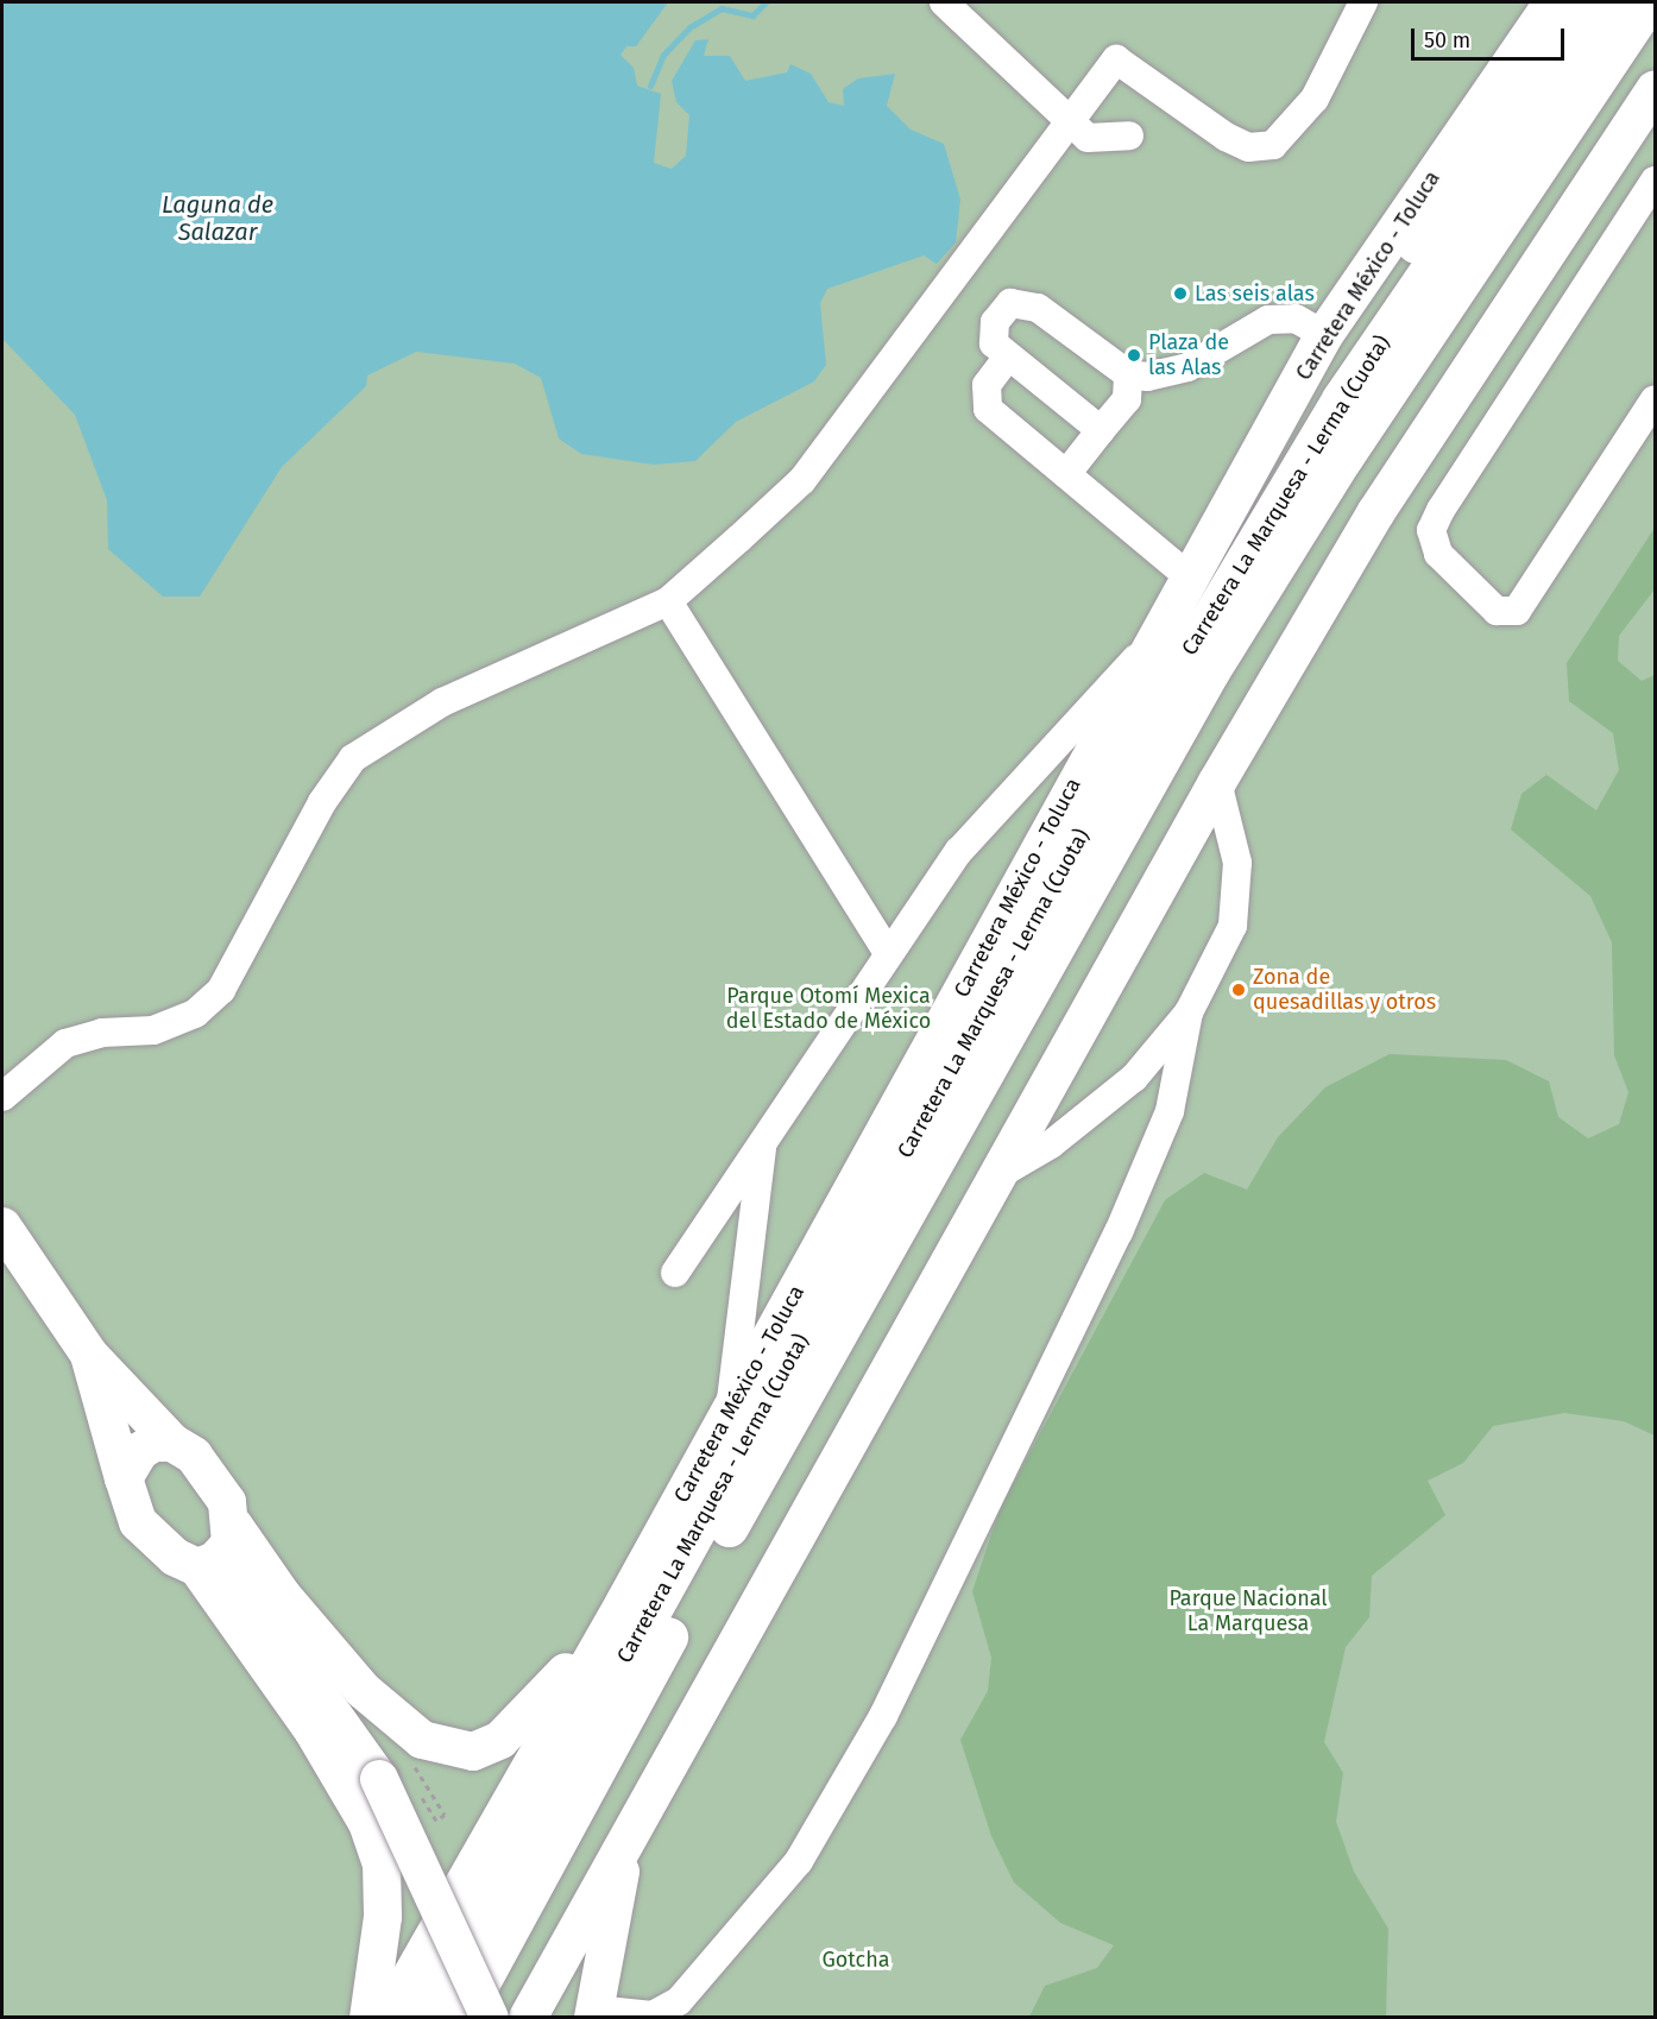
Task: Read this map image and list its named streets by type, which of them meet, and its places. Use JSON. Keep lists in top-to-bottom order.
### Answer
{
  "streets": {
    "highway": ["Carretera La Marquesa - Lerma (Cuota)"],
    "main road": ["Carretera México - Toluca"]
  },
  "water": ["Laguna de Salazar"],
  "parks": ["Parque Otomí Mexica del Estado de México", "Parque Nacional La Marquesa", "Gotcha"],
  "places": ["Las seis alas", "Plaza de las Alas", "Zona de quesadillas y otros"],
  "scale_bar": "50 m"
}
